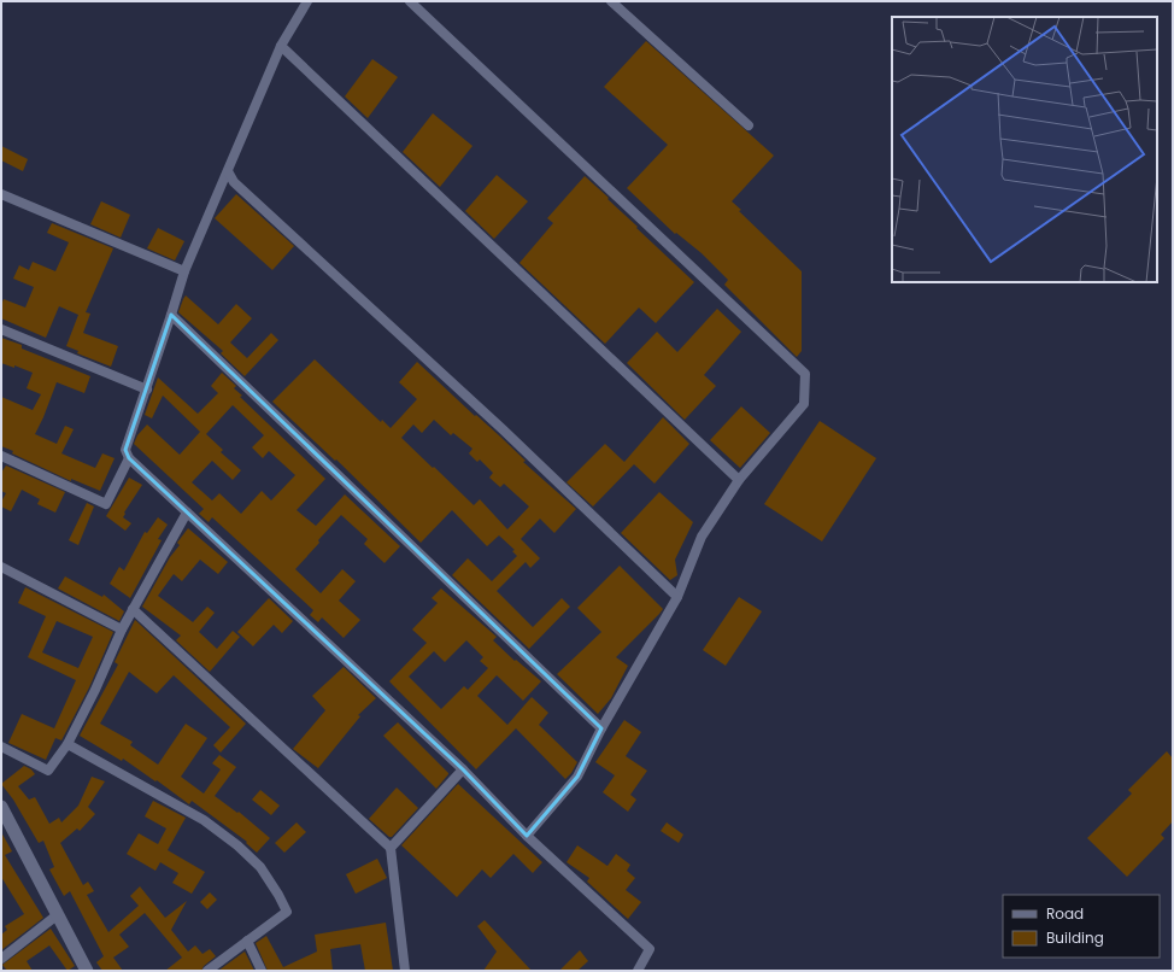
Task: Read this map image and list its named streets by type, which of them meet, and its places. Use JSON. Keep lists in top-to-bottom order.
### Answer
{
  "legend": ["Road", "Building"]
}
